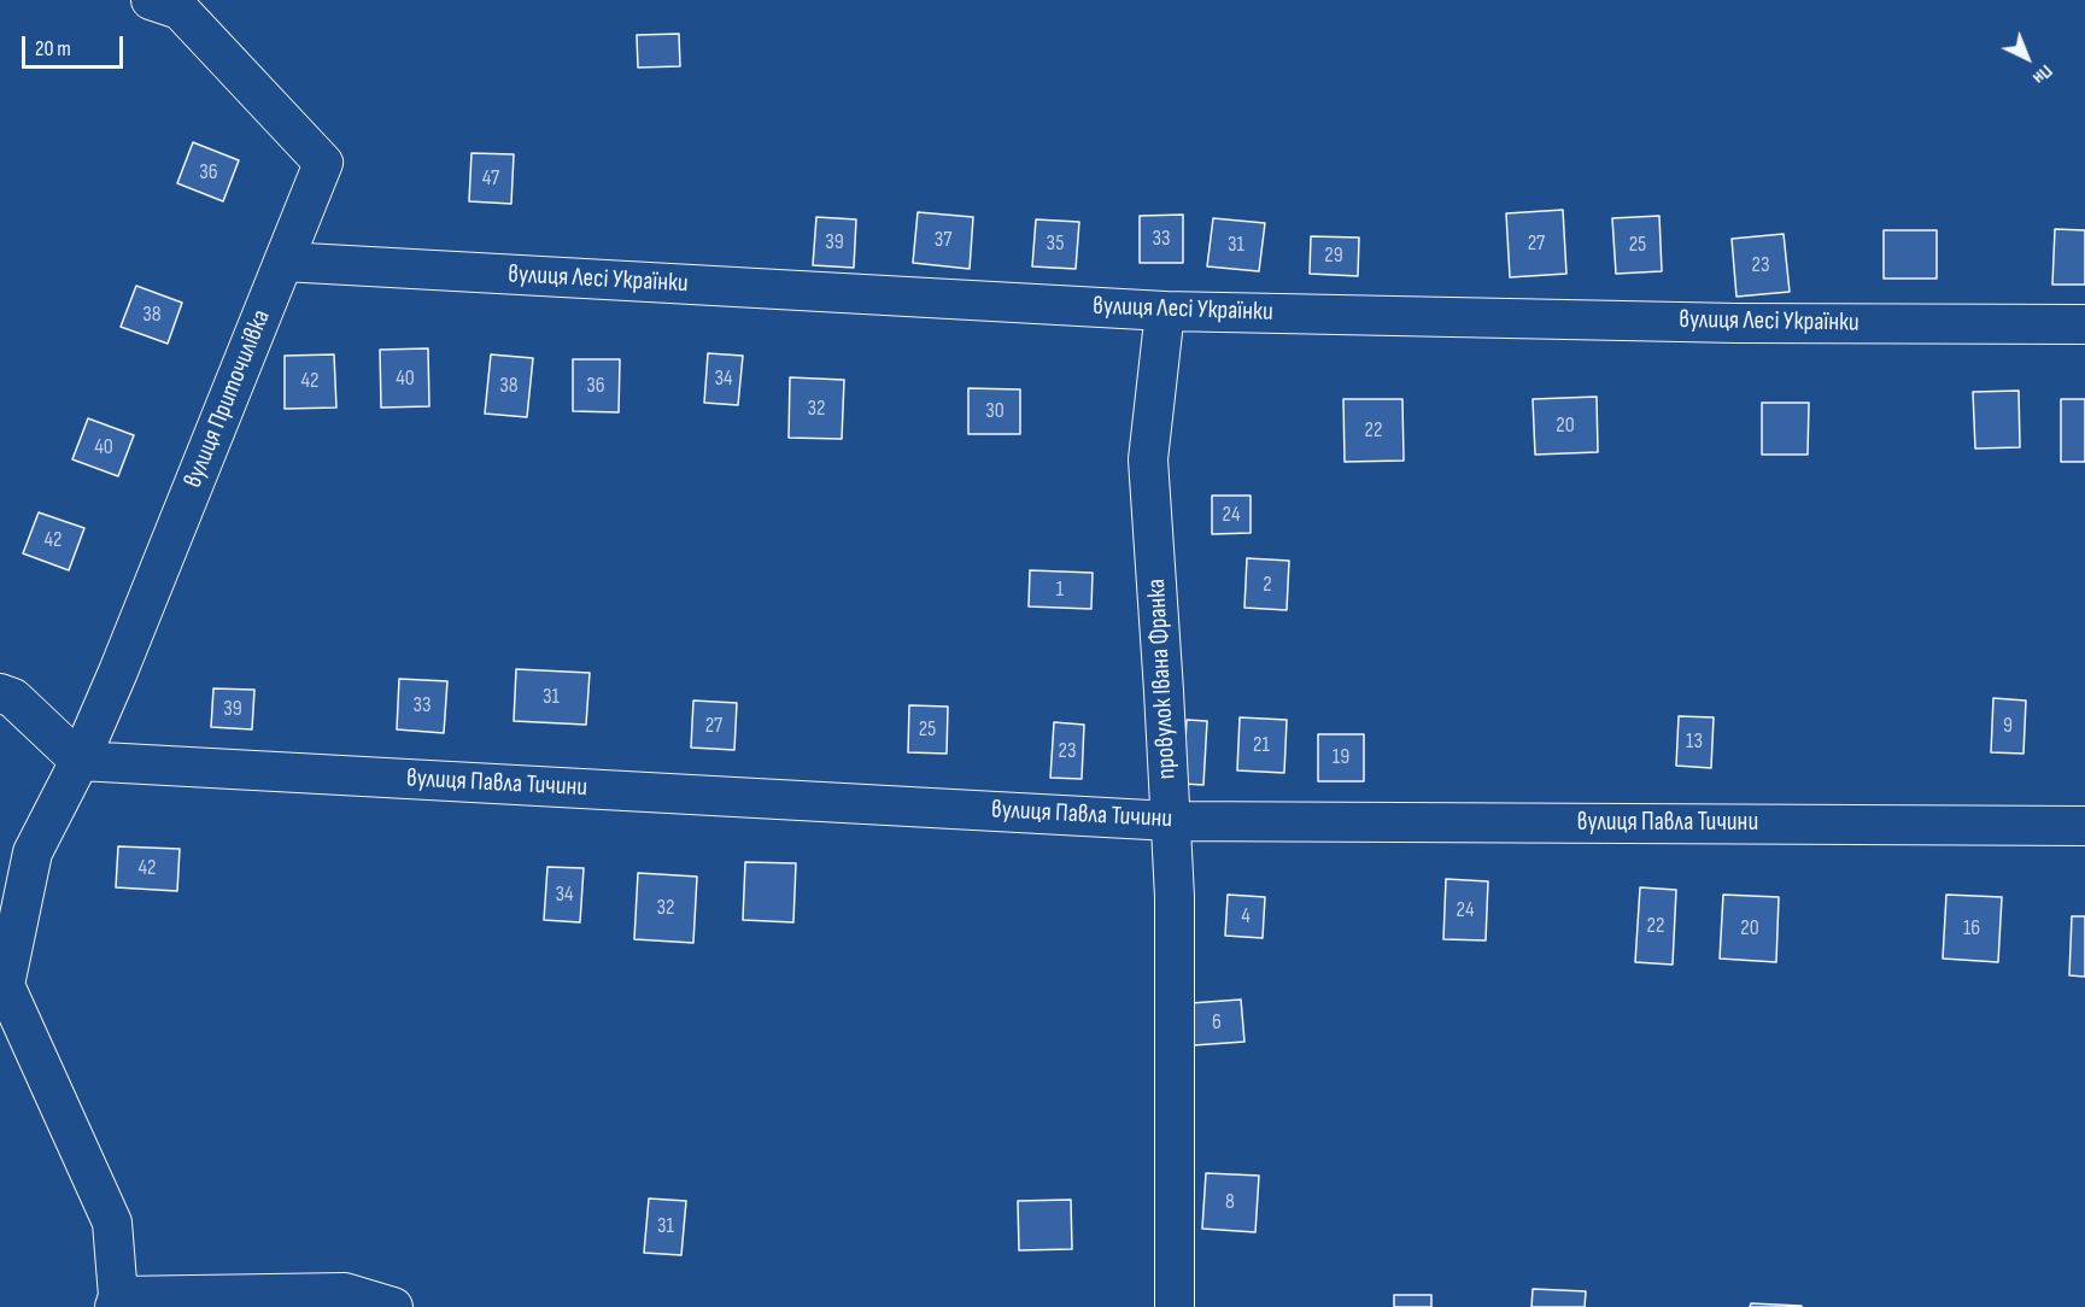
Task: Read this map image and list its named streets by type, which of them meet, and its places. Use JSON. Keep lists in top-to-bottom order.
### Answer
{
  "streets": {
    "street": [
      "вулиця Лесі Українки",
      "вулиця Приточилівка",
      "провулок Івана Франка",
      "вулиця Павла Тичини"
    ]
  },
  "crossings": [
    ["вулиця Лесі Українки", "вулиця Приточилівка"],
    ["вулиця Лесі Українки", "провулок Івана Франка"],
    ["вулиця Приточилівка", "вулиця Павла Тичини"],
    ["провулок Івана Франка", "вулиця Павла Тичини"]
  ],
  "house_numbers": [
    "36",
    "47",
    "33",
    "37",
    "39",
    "35",
    "27",
    "31",
    "25",
    "29",
    "23",
    "38",
    "40",
    "34",
    "42",
    "38",
    "36",
    "32",
    "30",
    "20",
    "22",
    "40",
    "24",
    "42",
    "2",
    "1",
    "31",
    "33",
    "39",
    "27",
    "9",
    "25",
    "13",
    "21",
    "23",
    "19",
    "42",
    "34",
    "32",
    "24",
    "4",
    "22",
    "20",
    "16",
    "6",
    "8",
    "31"
  ],
  "scale_bar": "20 m",
  "north": "bottom right"
}
